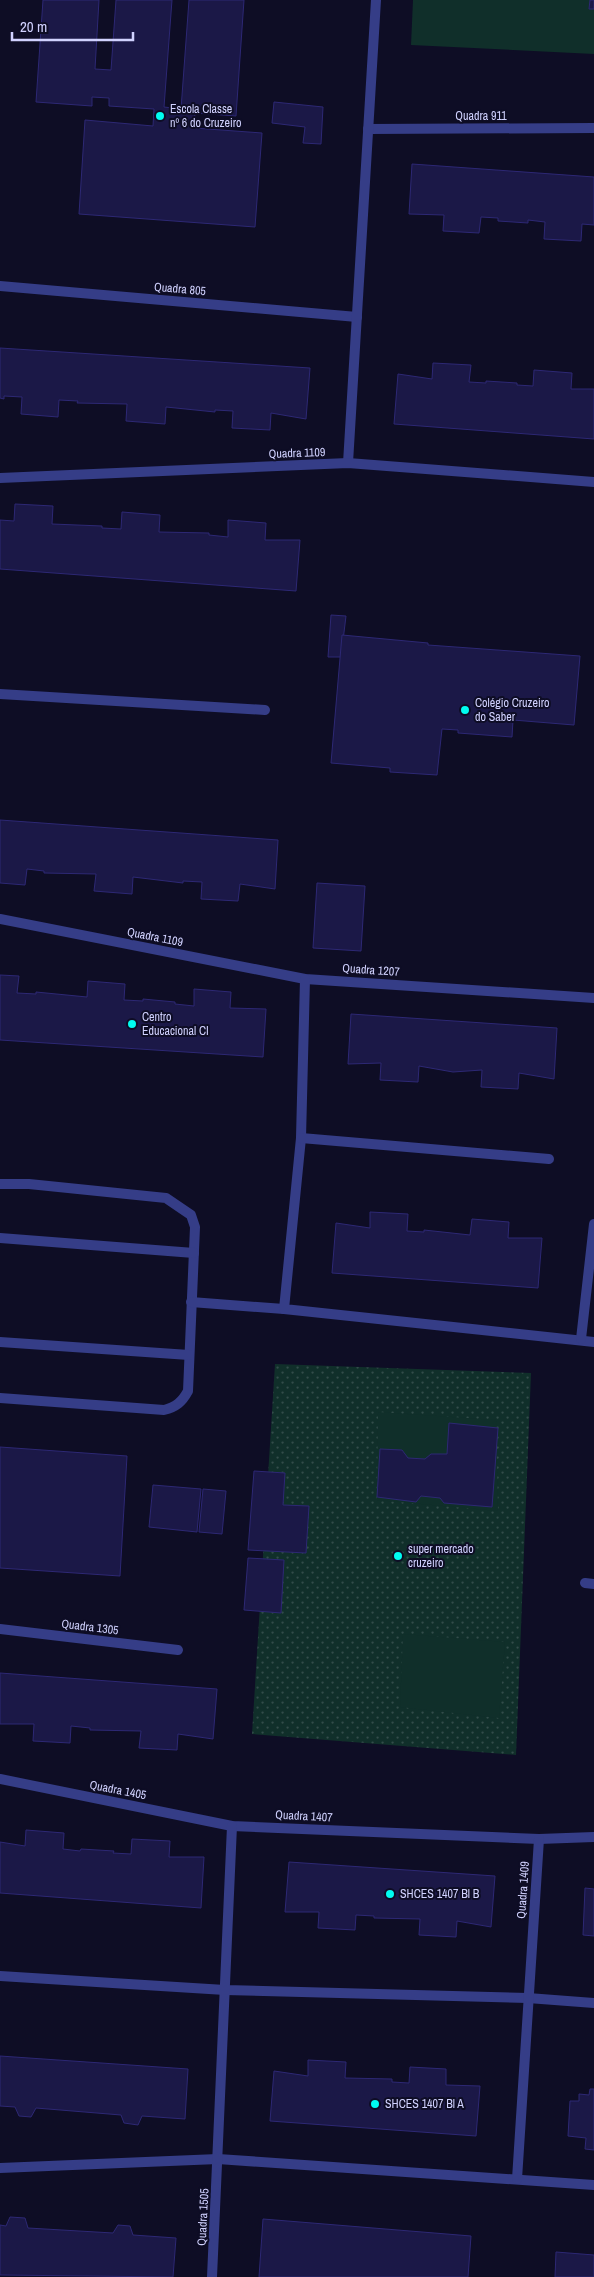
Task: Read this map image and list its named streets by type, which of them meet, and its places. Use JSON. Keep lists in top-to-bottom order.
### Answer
{
  "streets": {
    "street": [
      "Quadra 911",
      "Quadra 805",
      "Quadra 1109",
      "Quadra 1207",
      "Quadra 1305",
      "Quadra 1405",
      "Quadra 1407",
      "Quadra 1409",
      "Quadra 1505"
    ]
  },
  "crossings": [
    ["Quadra 1109", "Quadra 1207"],
    ["Quadra 1405", "Quadra 1407"],
    ["Quadra 1407", "Quadra 1409"]
  ],
  "places": [
    "Escola Classe nº 6 do Cruzeiro",
    "Colégio Cruzeiro do Saber",
    "Centro Educacional CI",
    "super mercado cruzeiro",
    "SHCES 1407 Bl B",
    "SHCES 1407 Bl A"
  ],
  "scale_bar": "20 m"
}
